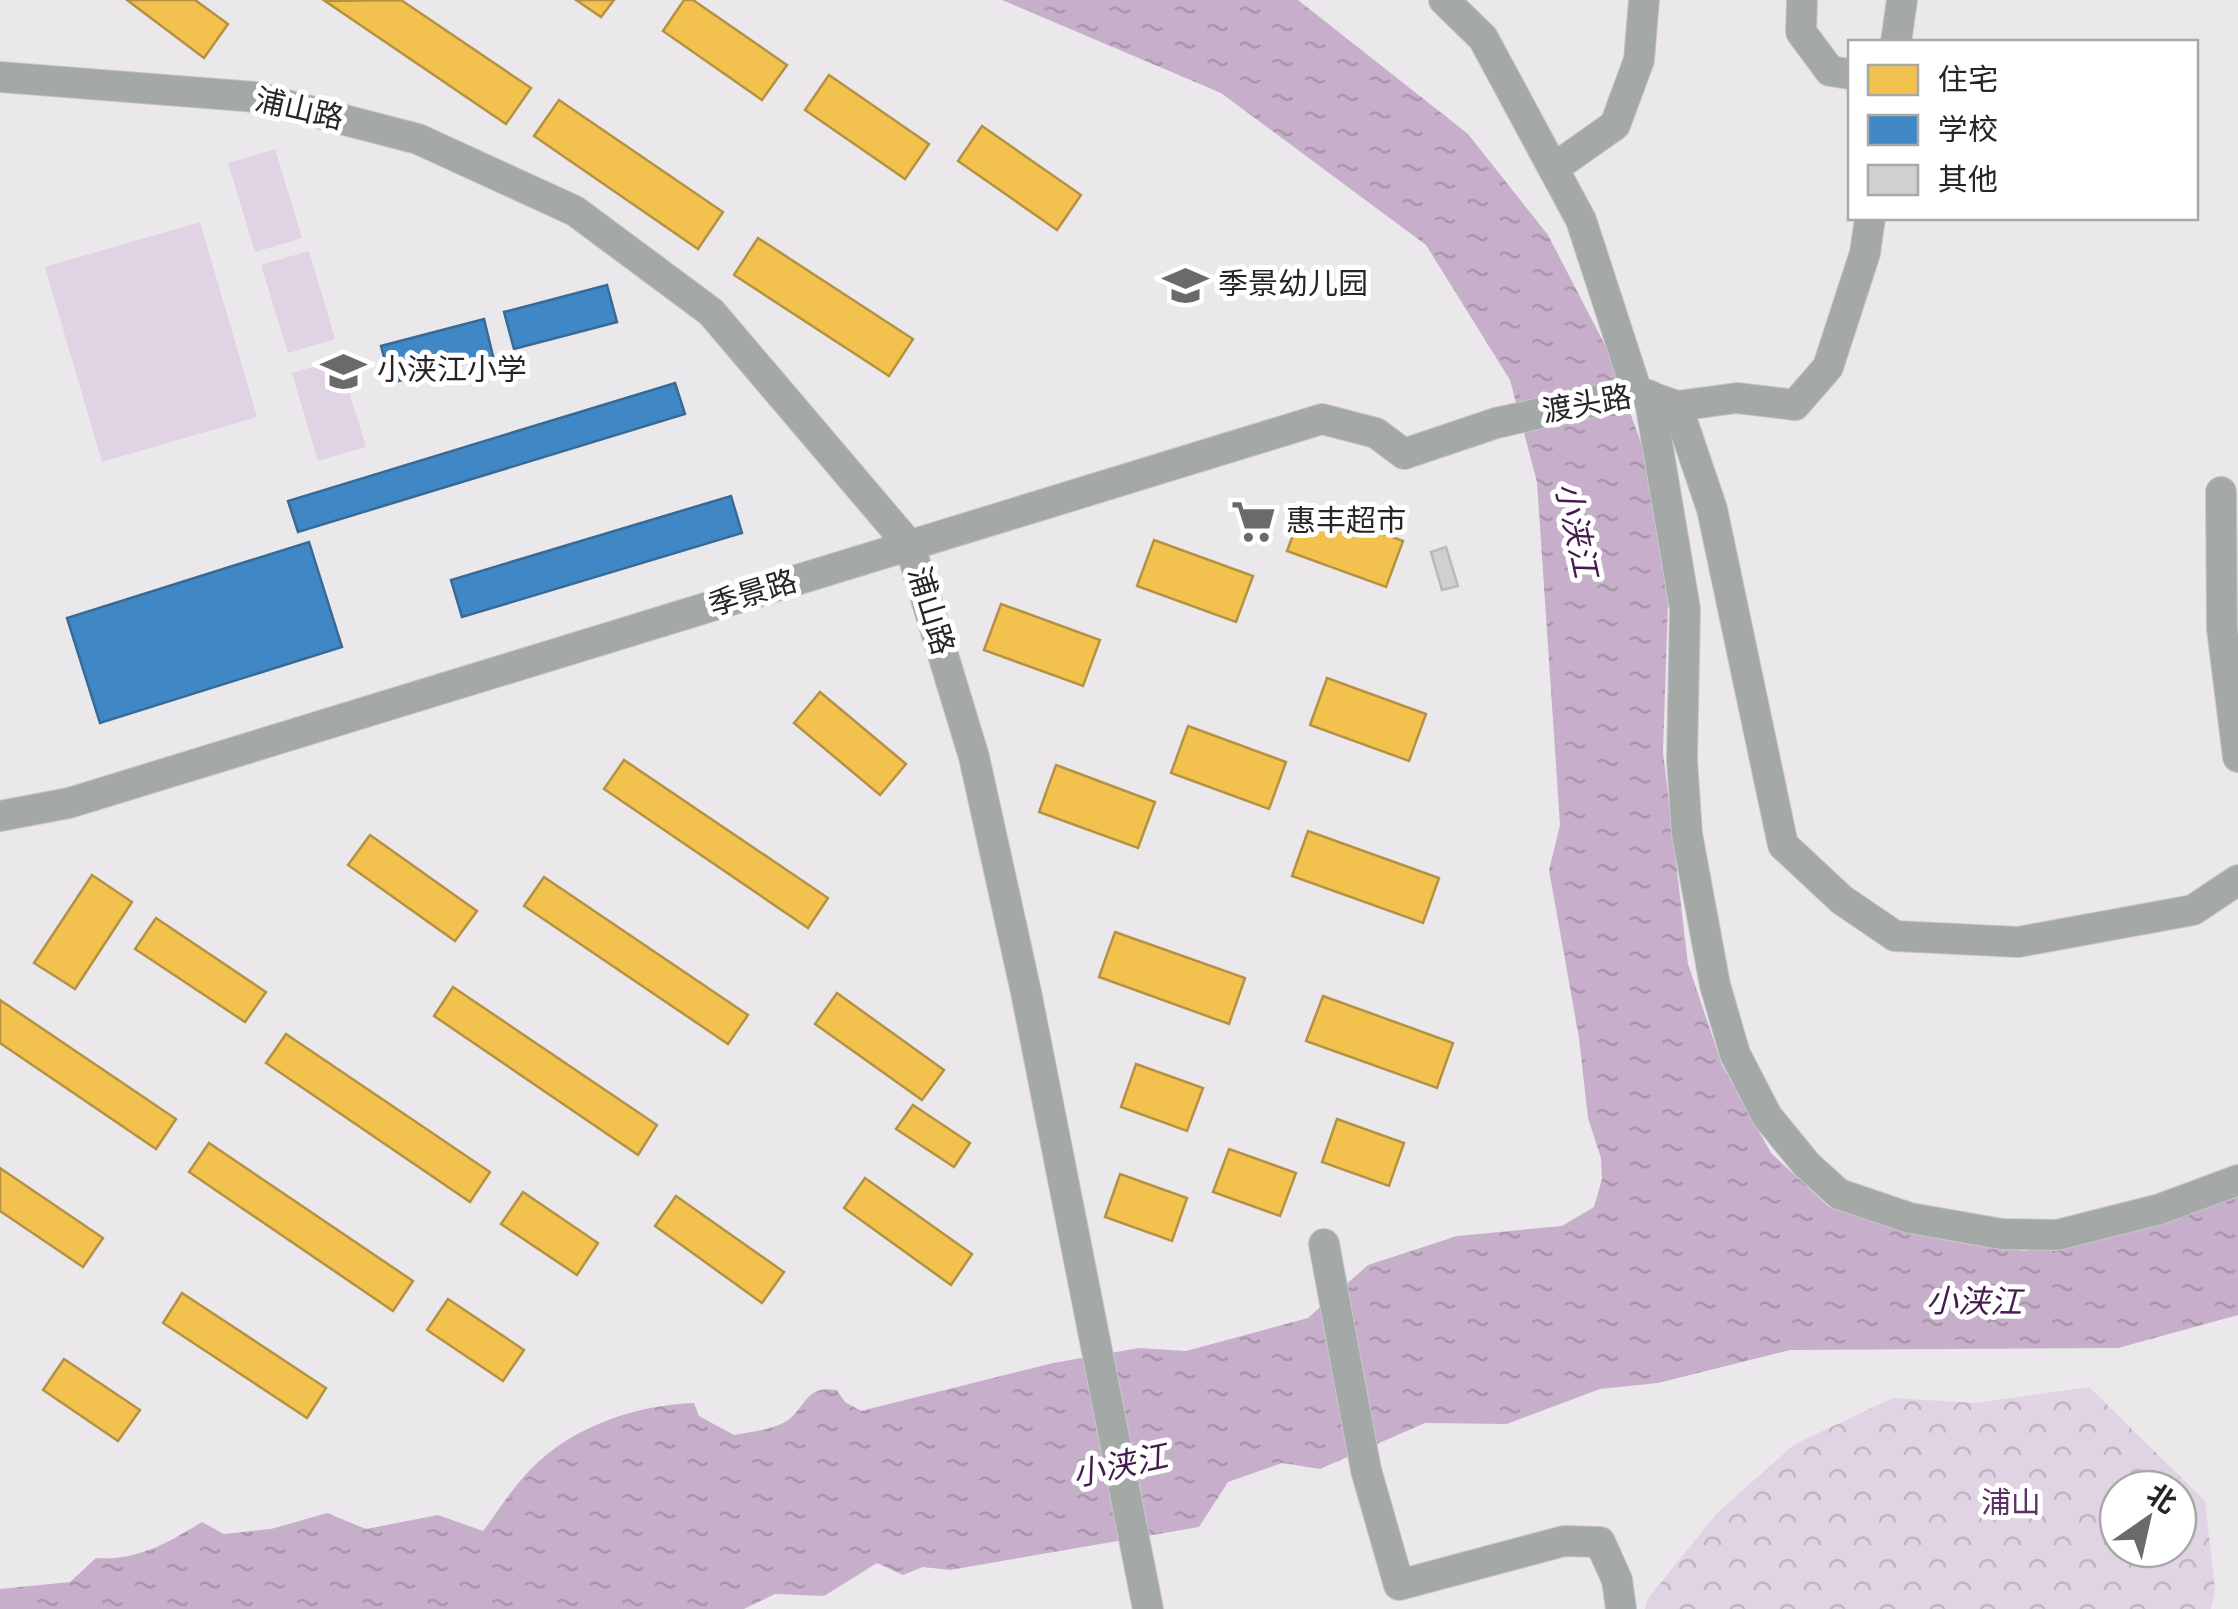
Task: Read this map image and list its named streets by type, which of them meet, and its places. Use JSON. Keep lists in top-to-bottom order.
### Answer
{
  "streets": {
    "street": ["浦山路", "渡头路", "季景路"]
  },
  "crossings": [
    ["浦山路", "季景路"],
    ["渡头路", "季景路"]
  ],
  "water": ["小浃江"],
  "parks": ["浦山"],
  "places": {
    "school or university": ["季景幼儿园", "小浃江小学"],
    "supermarket": ["惠丰超市"]
  },
  "legend": ["住宅", "学校", "其他"],
  "north": "top right"
}
